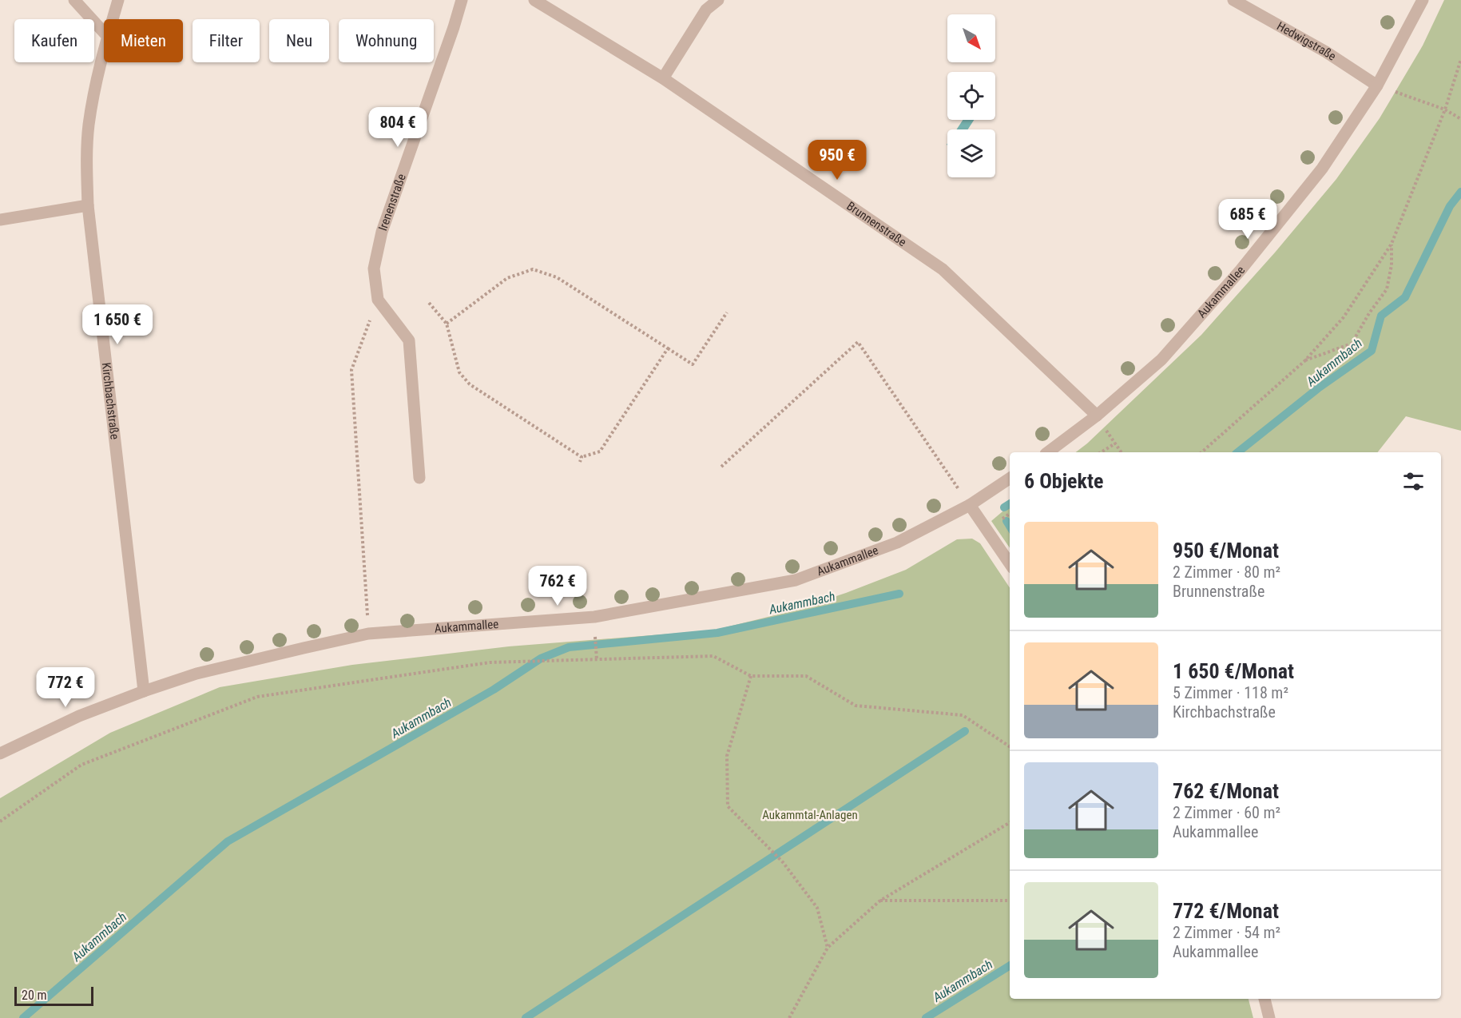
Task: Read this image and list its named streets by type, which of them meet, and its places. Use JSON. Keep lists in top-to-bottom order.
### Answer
{
  "streets": {
    "street": [
      "Hedwigstraße",
      "Irenenstraße",
      "Brunnenstraße",
      "Aukammallee",
      "Kirchbachstraße"
    ]
  },
  "crossings": [
    ["Hedwigstraße", "Aukammallee"],
    ["Brunnenstraße", "Aukammallee"],
    ["Aukammallee", "Kirchbachstraße"]
  ],
  "water": ["Aukammbach"],
  "parks": ["Aukammtal-Anlagen"],
  "scale_bar": "20 m",
  "north": "bottom right",
  "page": {
    "chip": [
      "Kaufen",
      "Mieten",
      "Filter",
      "Neu",
      "Wohnung"
    ],
    "price": [
      "804 €",
      "950 €",
      "685 €",
      "1 650 €",
      "762 €",
      "772 €"
    ],
    "heading": "6 Objekte",
    "list": [
      {
        "name": "950 €/Monat",
        "note": "2 Zimmer · 80 m² · Brunnenstraße"
      },
      {
        "name": "1 650 €/Monat",
        "note": "5 Zimmer · 118 m² · Kirchbachstraße"
      },
      {
        "name": "762 €/Monat",
        "note": "2 Zimmer · 60 m² · Aukammallee"
      },
      {
        "name": "772 €/Monat",
        "note": "2 Zimmer · 54 m² · Aukammallee"
      }
    ],
    "scale": "20 m"
  }
}
